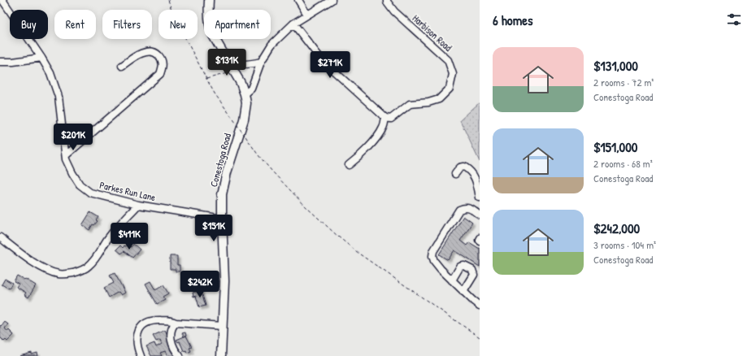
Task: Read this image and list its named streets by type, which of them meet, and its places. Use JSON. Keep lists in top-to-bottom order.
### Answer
{
  "streets": {
    "main road": ["Conestoga Road"],
    "street": ["Harbison Road", "Parkes Run Lane"]
  },
  "crossings": [
    ["Conestoga Road", "Parkes Run Lane"]
  ],
  "page": {
    "heading": "6 homes",
    "chip": [
      "Buy",
      "Rent",
      "Filters",
      "New",
      "Apartment"
    ],
    "list": [
      {
        "name": "$131,000",
        "note": "2 rooms · 72 m² · Conestoga Road"
      },
      {
        "name": "$151,000",
        "note": "2 rooms · 68 m² · Conestoga Road"
      },
      {
        "name": "$242,000",
        "note": "3 rooms · 104 m² · Conestoga Road"
      }
    ],
    "price": [
      "$131K",
      "$271K",
      "$201K",
      "$151K",
      "$411K",
      "$242K"
    ]
  }
}
